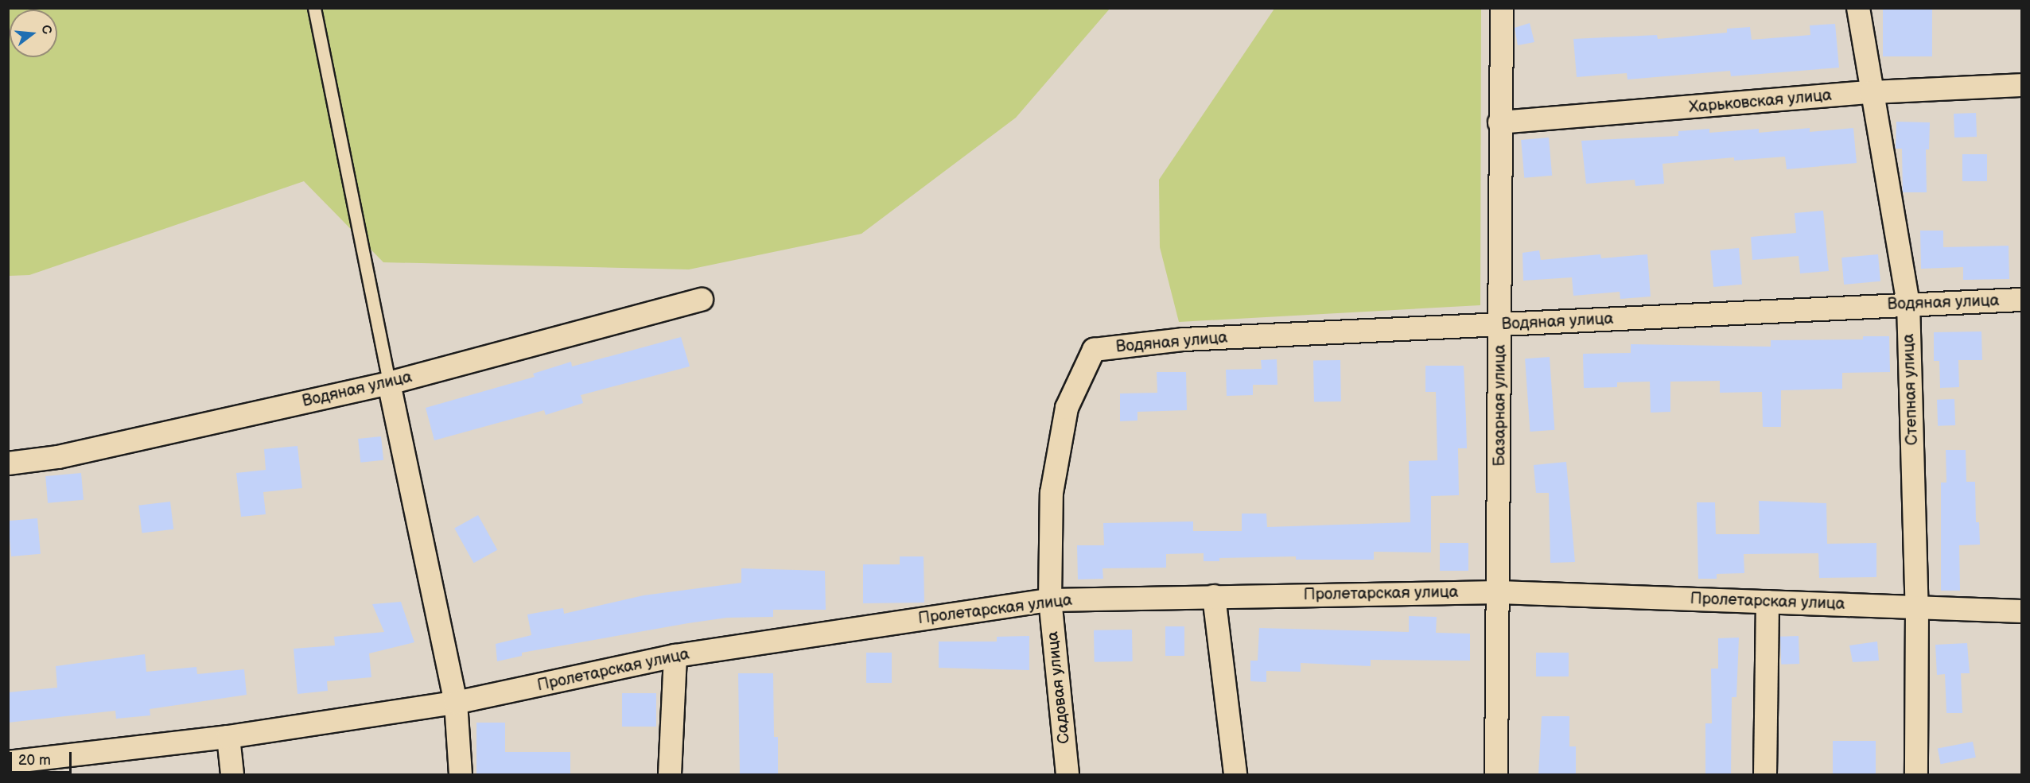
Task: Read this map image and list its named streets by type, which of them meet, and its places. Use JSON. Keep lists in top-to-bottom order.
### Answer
{
  "streets": {
    "street": [
      "Харьковская улица",
      "Водяная улица",
      "Степная улица",
      "Базарная улица",
      "Пролетарская улица",
      "Садовая улица"
    ]
  },
  "crossings": [
    ["Харьковская улица", "Степная улица"],
    ["Харьковская улица", "Базарная улица"],
    ["Водяная улица", "Степная улица"],
    ["Водяная улица", "Базарная улица"],
    ["Водяная улица", "Садовая улица"],
    ["Степная улица", "Пролетарская улица"],
    ["Базарная улица", "Пролетарская улица"],
    ["Пролетарская улица", "Садовая улица"]
  ],
  "scale_bar": "20 m",
  "north": "right"
}
